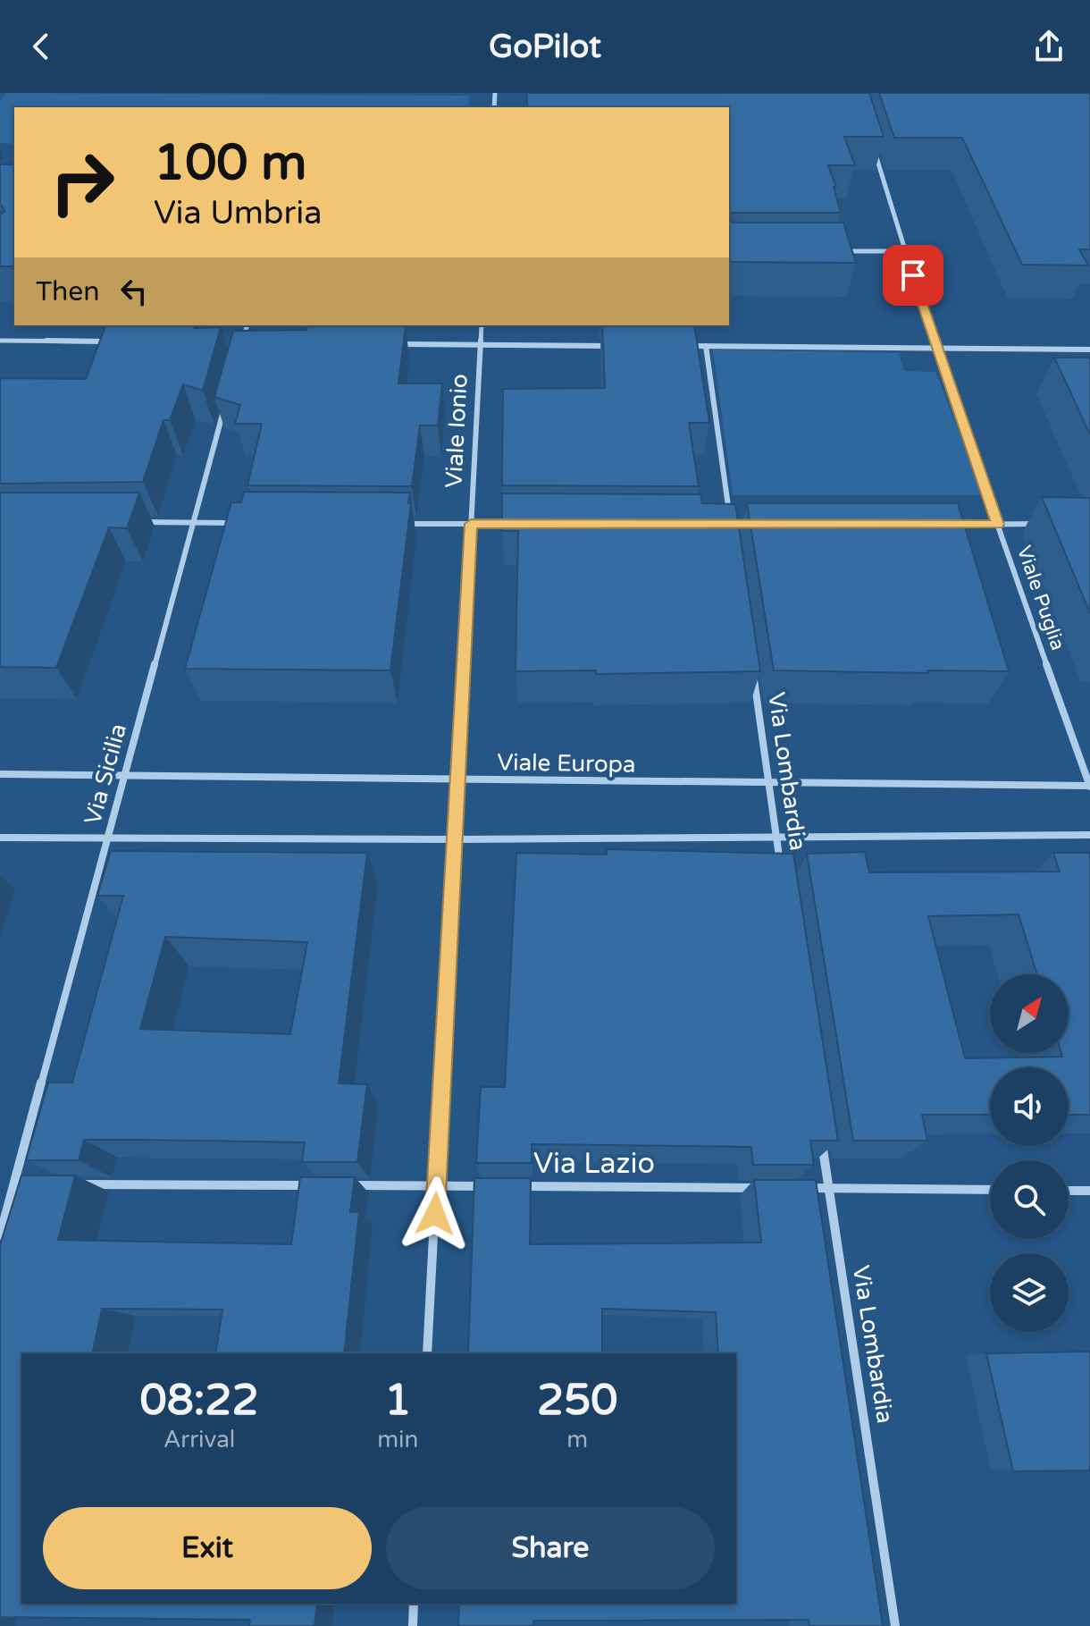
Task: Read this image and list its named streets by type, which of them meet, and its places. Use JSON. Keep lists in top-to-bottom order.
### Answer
{
  "streets": {
    "street": [
      "Viale Ionio",
      "Viale Puglia",
      "Viale Europa",
      "Via Lombardia",
      "Via Sicilia",
      "Via Lazio"
    ]
  },
  "crossings": [
    ["Viale Ionio", "Viale Europa"],
    ["Viale Puglia", "Viale Europa"],
    ["Viale Europa", "Via Lombardia"],
    ["Viale Europa", "Via Sicilia"]
  ],
  "north": "top right",
  "page": {
    "header": "GoPilot",
    "turn": ["100 m", "Via Umbria"],
    "then": "Then",
    "eta": [
      "08:22",
      "Arrival",
      "1",
      "min",
      "250",
      "m"
    ],
    "buttons": ["Exit", "Share"]
  }
}
